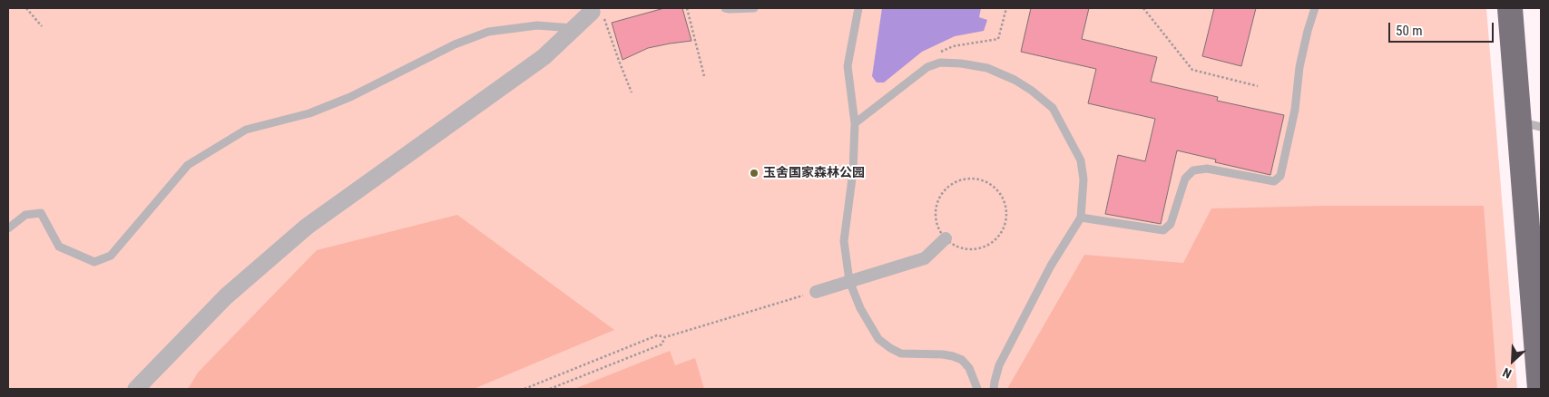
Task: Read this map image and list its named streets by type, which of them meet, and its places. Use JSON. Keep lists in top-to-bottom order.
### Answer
{
  "places": ["玉舍国家森林公园"],
  "scale_bar": "50 m",
  "north": "bottom left"
}
